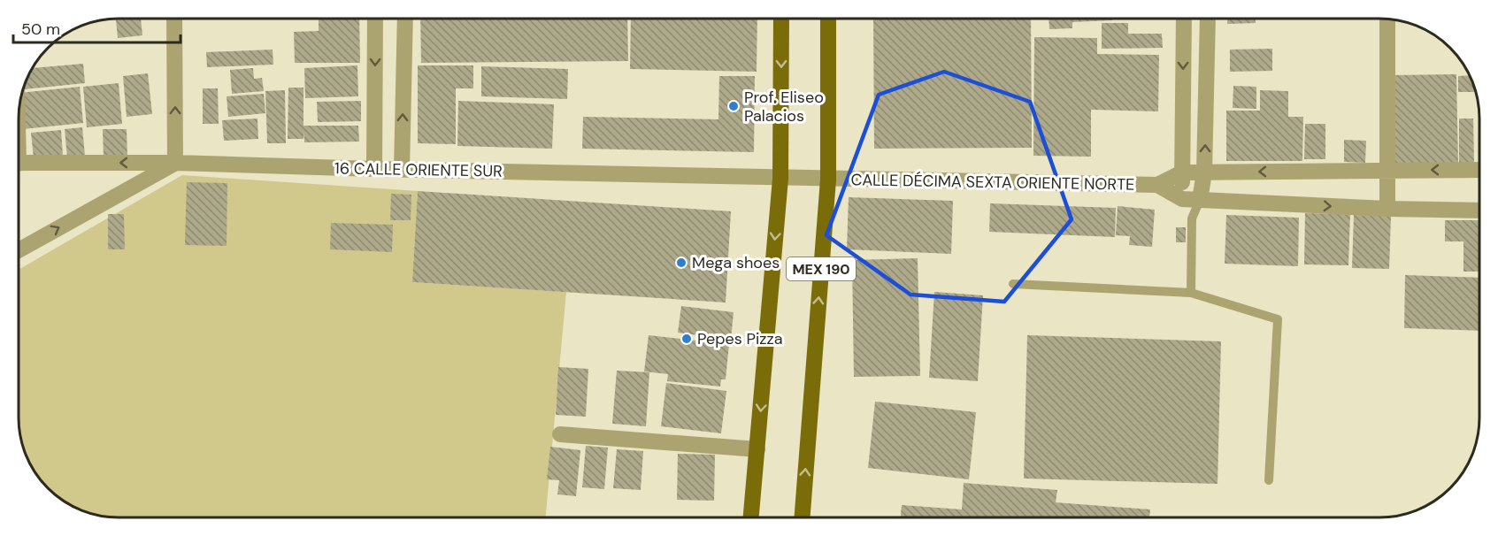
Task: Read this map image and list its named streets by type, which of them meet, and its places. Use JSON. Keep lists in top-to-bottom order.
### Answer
{
  "streets": {
    "main road": ["MEX 190"],
    "street": ["16 CALLE ORIENTE SUR", "CALLE DÉCIMA SEXTA ORIENTE NORTE"]
  },
  "crossings": [
    ["16 CALLE ORIENTE SUR", "CALLE DÉCIMA SEXTA ORIENTE NORTE"],
    ["16 CALLE ORIENTE SUR", "MEX 190"],
    ["CALLE DÉCIMA SEXTA ORIENTE NORTE", "MEX 190"]
  ],
  "places": ["Prof. Eliseo Palacios", "Mega shoes", "Pepes Pizza"],
  "scale_bar": "50 m"
}
